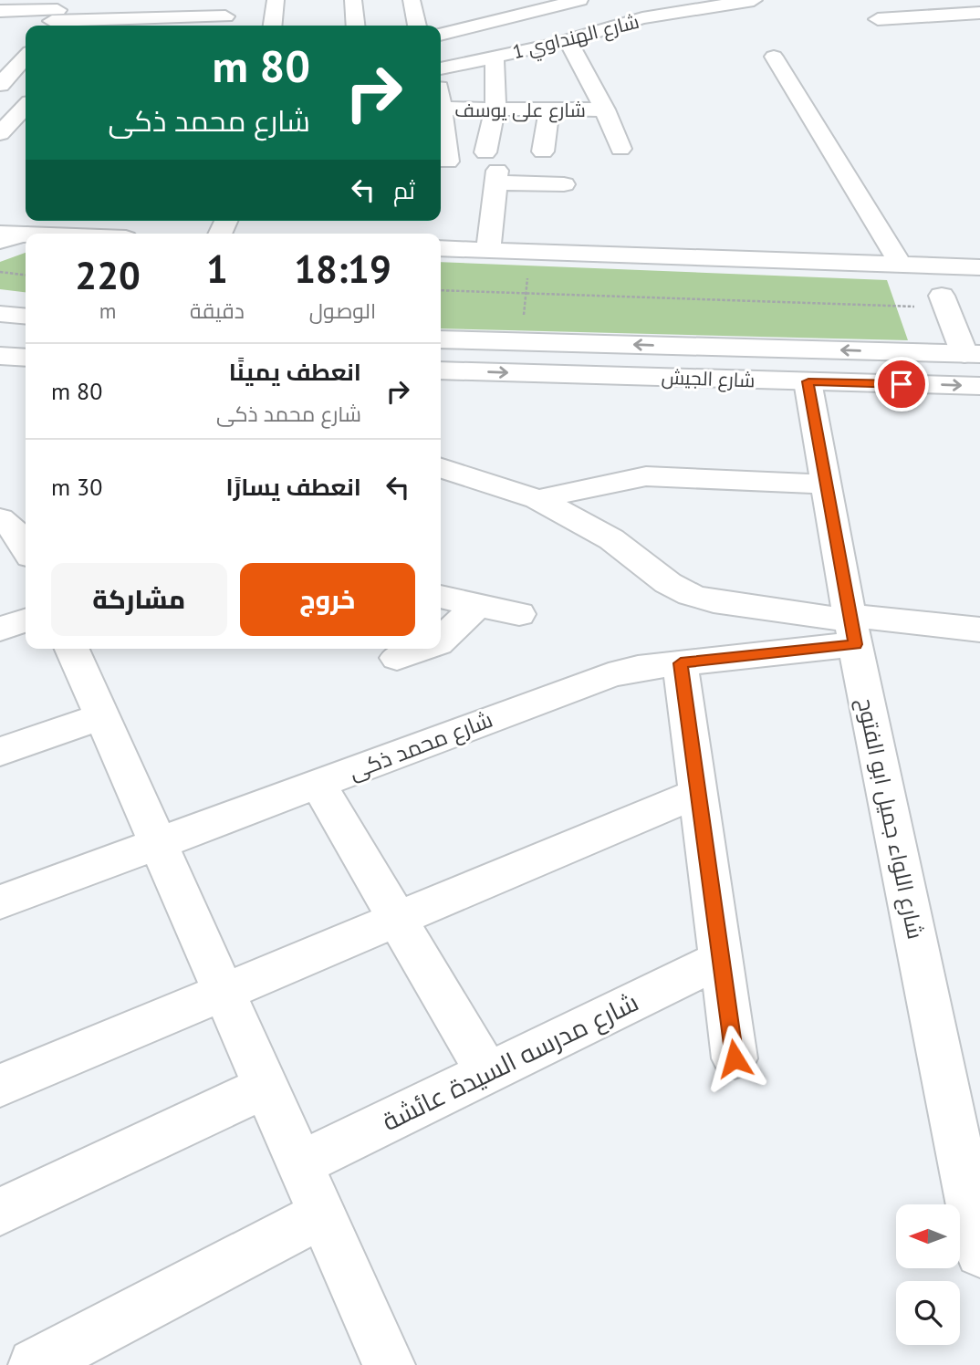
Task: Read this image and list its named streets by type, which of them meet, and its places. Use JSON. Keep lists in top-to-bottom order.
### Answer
{
  "streets": {
    "street": [
      "شارع الهنداوي 1",
      "شارع على يوسف",
      "شارع الجيش",
      "شارع محمد ذكى",
      "شارع اللواء جميل ابو الفتوح",
      "شارع مدرسه السيدة عائشة"
    ]
  },
  "crossings": [
    ["شارع الجيش", "شارع اللواء جميل ابو الفتوح"],
    ["شارع محمد ذكى", "شارع اللواء جميل ابو الفتوح"]
  ],
  "north": "left",
  "page": {
    "turn": ["80 m", "شارع محمد ذكى"],
    "then": "ثم",
    "eta": [
      "18:19",
      "الوصول",
      "1",
      "دقيقة",
      "220",
      "m"
    ],
    "list": [
      {
        "name": "انعطف يمينًا",
        "note": "شارع محمد ذكى",
        "value": "80 m"
      },
      {
        "name": "انعطف يسارًا",
        "value": "30 m"
      }
    ],
    "buttons": ["خروج", "مشاركة"]
  }
}
